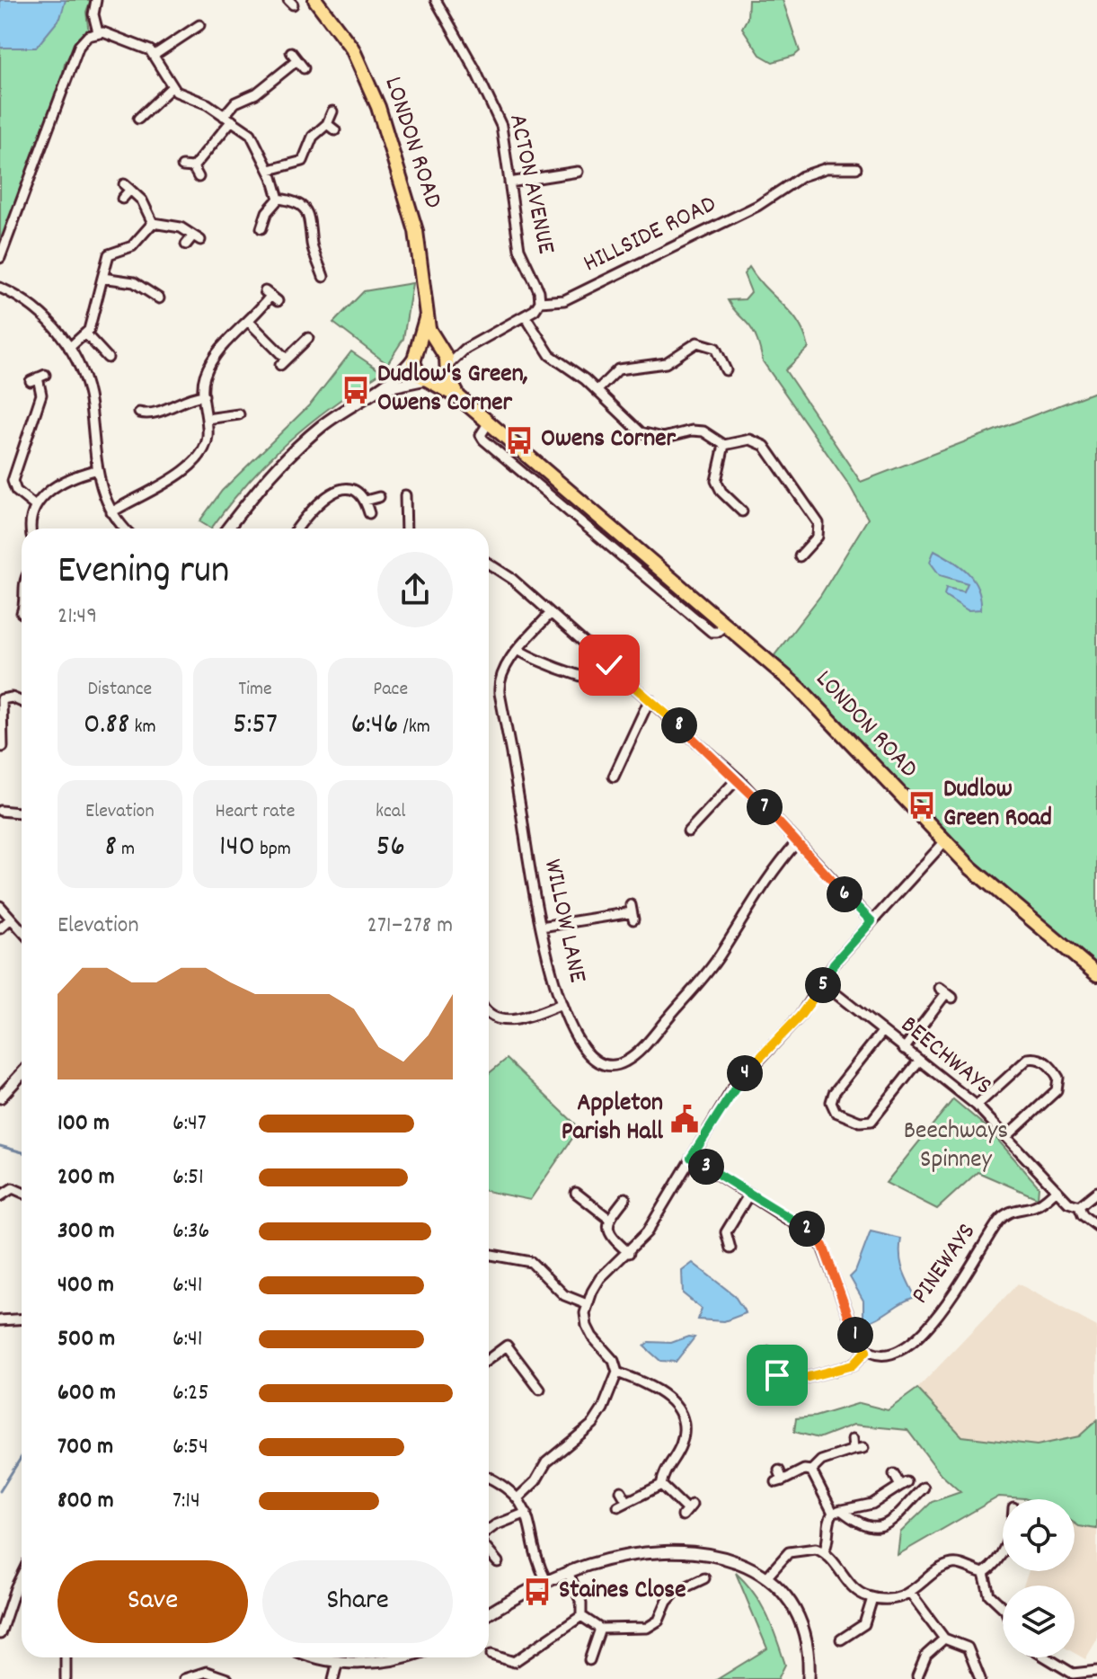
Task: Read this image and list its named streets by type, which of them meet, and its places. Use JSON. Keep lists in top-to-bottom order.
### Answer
{
  "streets": {
    "highway": ["LONDON ROAD"],
    "street": [
      "ACTON AVENUE",
      "HILLSIDE ROAD",
      "WILLOW LANE",
      "BEECHWAYS",
      "PINEWAYS"
    ]
  },
  "crossings": [
    ["ACTON AVENUE", "HILLSIDE ROAD"],
    ["BEECHWAYS", "PINEWAYS"]
  ],
  "parks": ["Beechways Spinney"],
  "places": {
    "bus stop": [
      "Dudlow's Green, Owens Corner",
      "Owens Corner",
      "Dudlow Green Road",
      "Staines Close"
    ],
    "public building": ["Appleton Parish Hall"]
  },
  "page": {
    "heading": ["Evening run", "21:49"],
    "stats": [
      ["Distance", "0.88 km"],
      ["Time", "5:57"],
      ["Pace", "6:46 /km"],
      ["Elevation", "8 m"],
      ["Heart rate", "140 bpm"],
      ["kcal", "56"]
    ],
    "pins": [
      "8",
      "7",
      "6",
      "5",
      "4",
      "3",
      "2",
      "1"
    ],
    "chart": ["Elevation", "271–278 m"],
    "list": [
      {
        "name": "100 m",
        "note": "6:47"
      },
      {
        "name": "200 m",
        "note": "6:51"
      },
      {
        "name": "300 m",
        "note": "6:36"
      },
      {
        "name": "400 m",
        "note": "6:41"
      },
      {
        "name": "500 m",
        "note": "6:41"
      },
      {
        "name": "600 m",
        "note": "6:25"
      },
      {
        "name": "700 m",
        "note": "6:54"
      },
      {
        "name": "800 m",
        "note": "7:14"
      }
    ],
    "buttons": ["Save", "Share"]
  }
}
